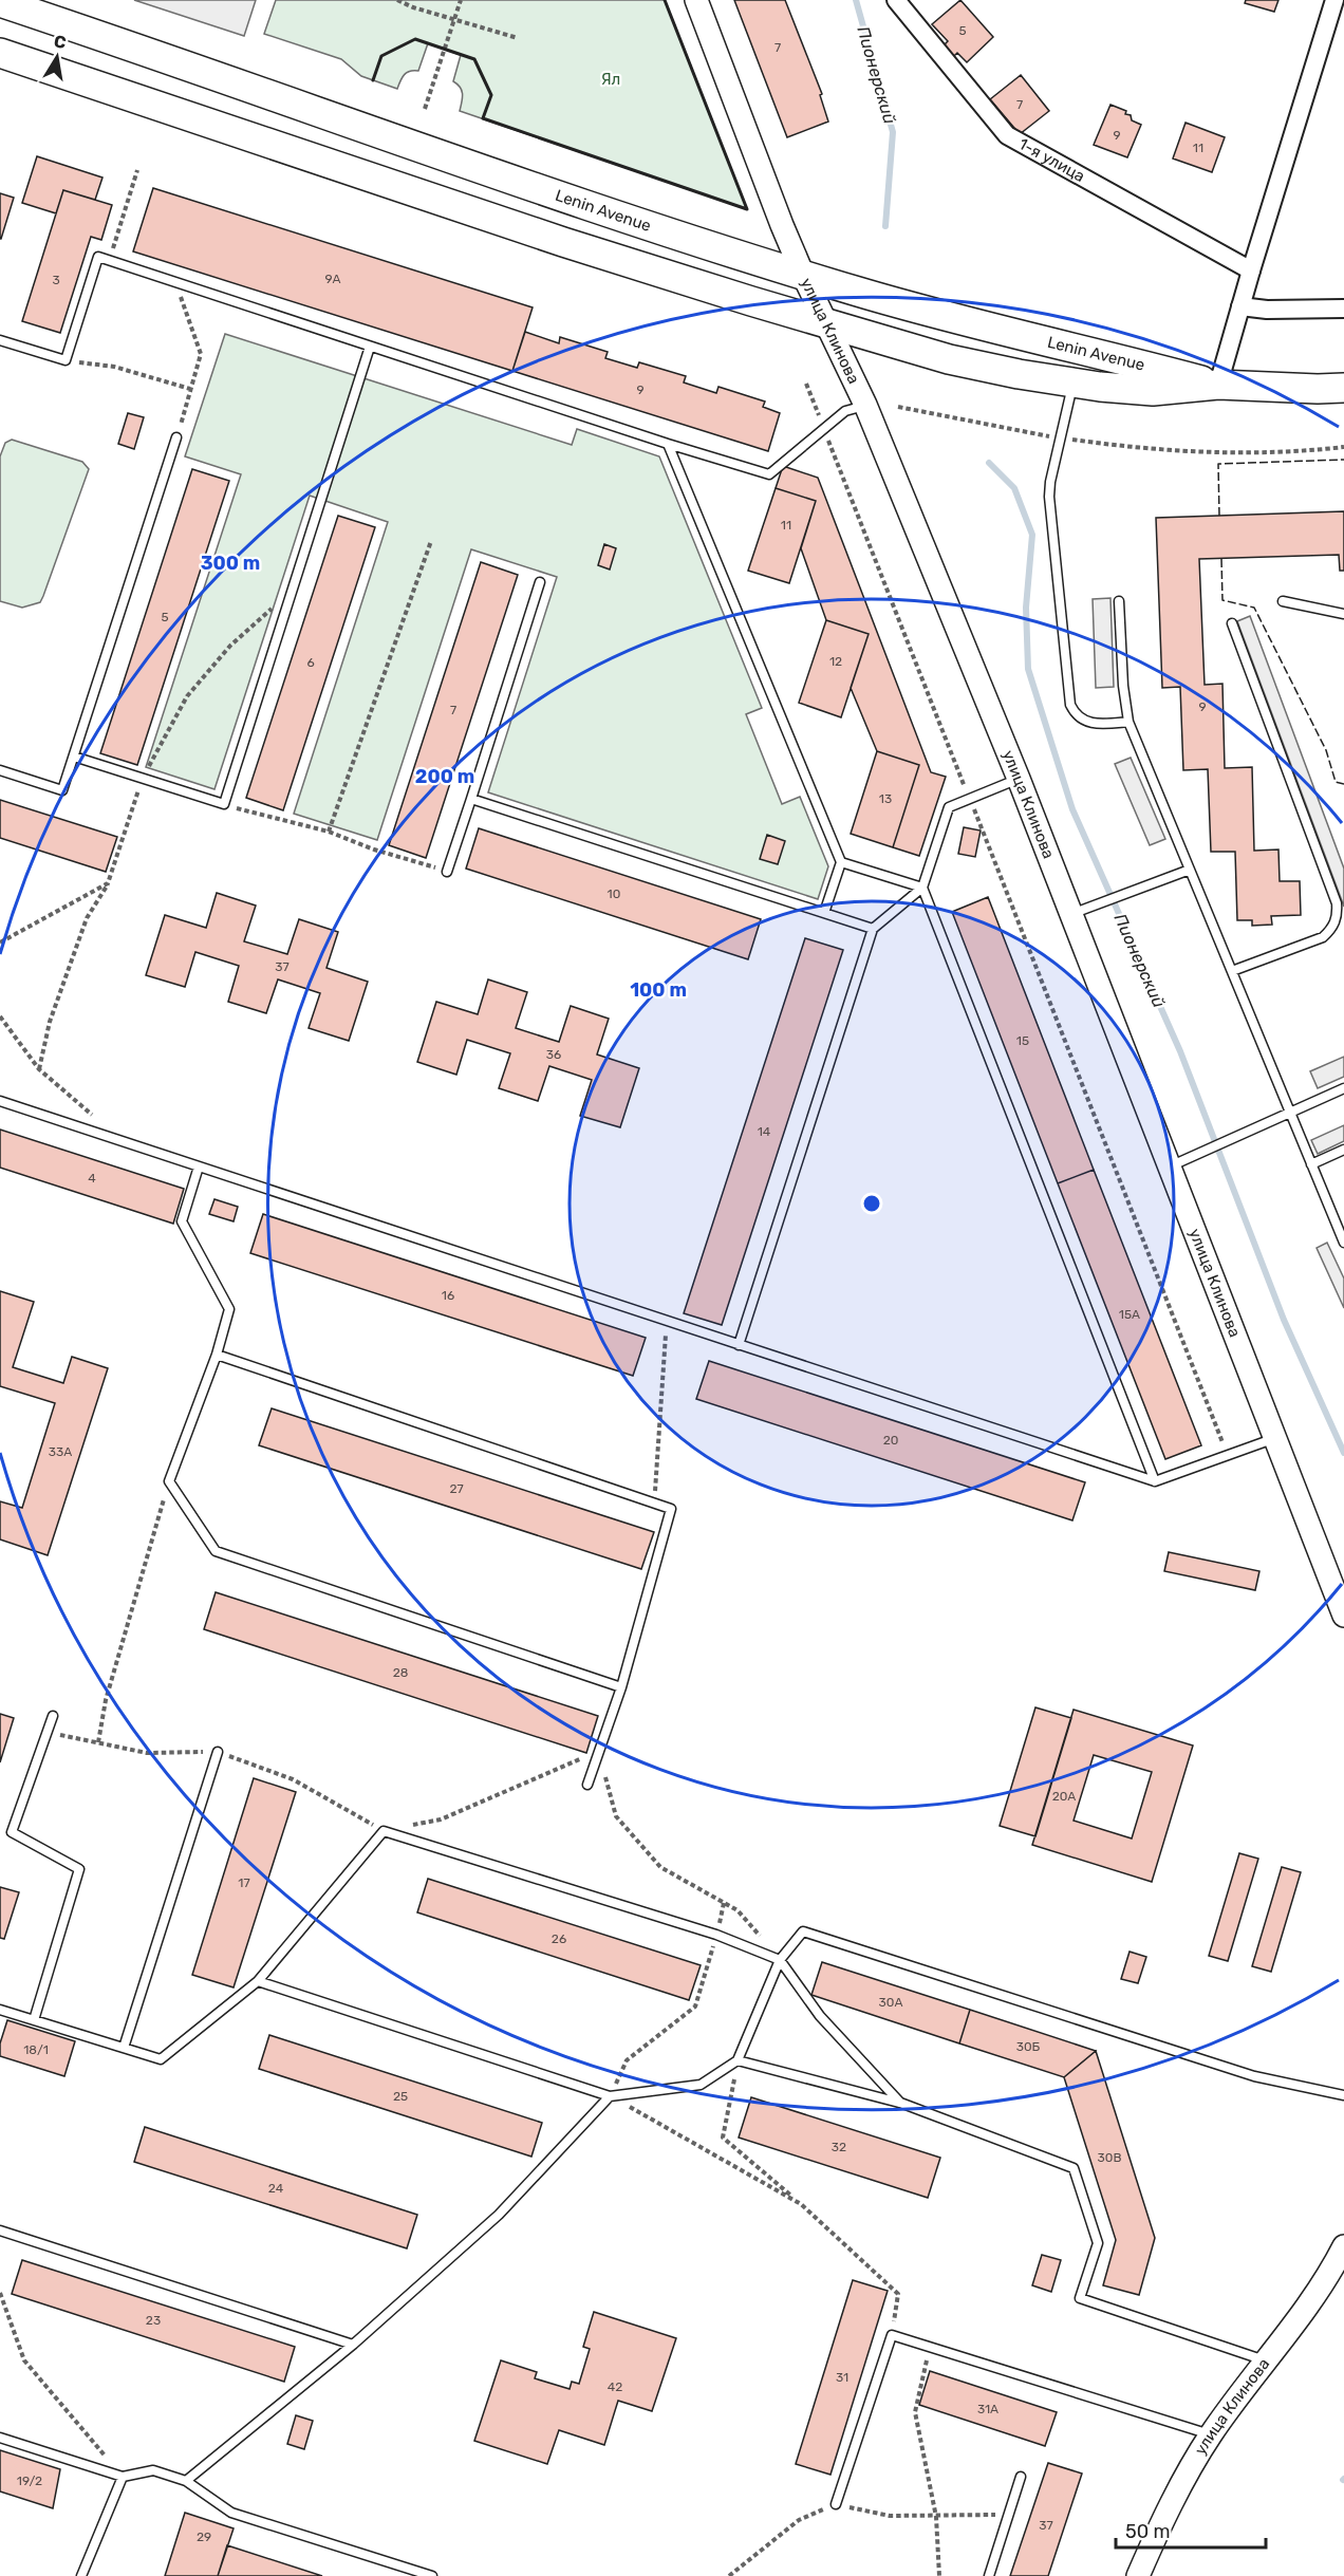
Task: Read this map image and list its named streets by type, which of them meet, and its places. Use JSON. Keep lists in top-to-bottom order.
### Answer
{
  "streets": {
    "main road": ["Lenin Avenue"],
    "street": ["1-я улица", "улица Клинова"]
  },
  "crossings": [
    ["Lenin Avenue", "улица Клинова"]
  ],
  "water": ["Пионерский"],
  "parks": ["Ял"],
  "house_numbers": [
    "5",
    "7",
    "7",
    "9",
    "11",
    "9А",
    "3",
    "9",
    "11",
    "5",
    "12",
    "6",
    "9",
    "7",
    "13",
    "10",
    "37",
    "15",
    "36",
    "14",
    "4",
    "16",
    "15А",
    "20",
    "33А",
    "27",
    "28",
    "20А",
    "17",
    "26",
    "30А",
    "30Б",
    "18/1",
    "25",
    "32",
    "30В",
    "24",
    "23",
    "31",
    "42",
    "31А",
    "19/2",
    "37",
    "29"
  ],
  "scale_bar": "50 m",
  "north": "top",
  "rings": ["300 m", "200 m", "100 m"]
}
